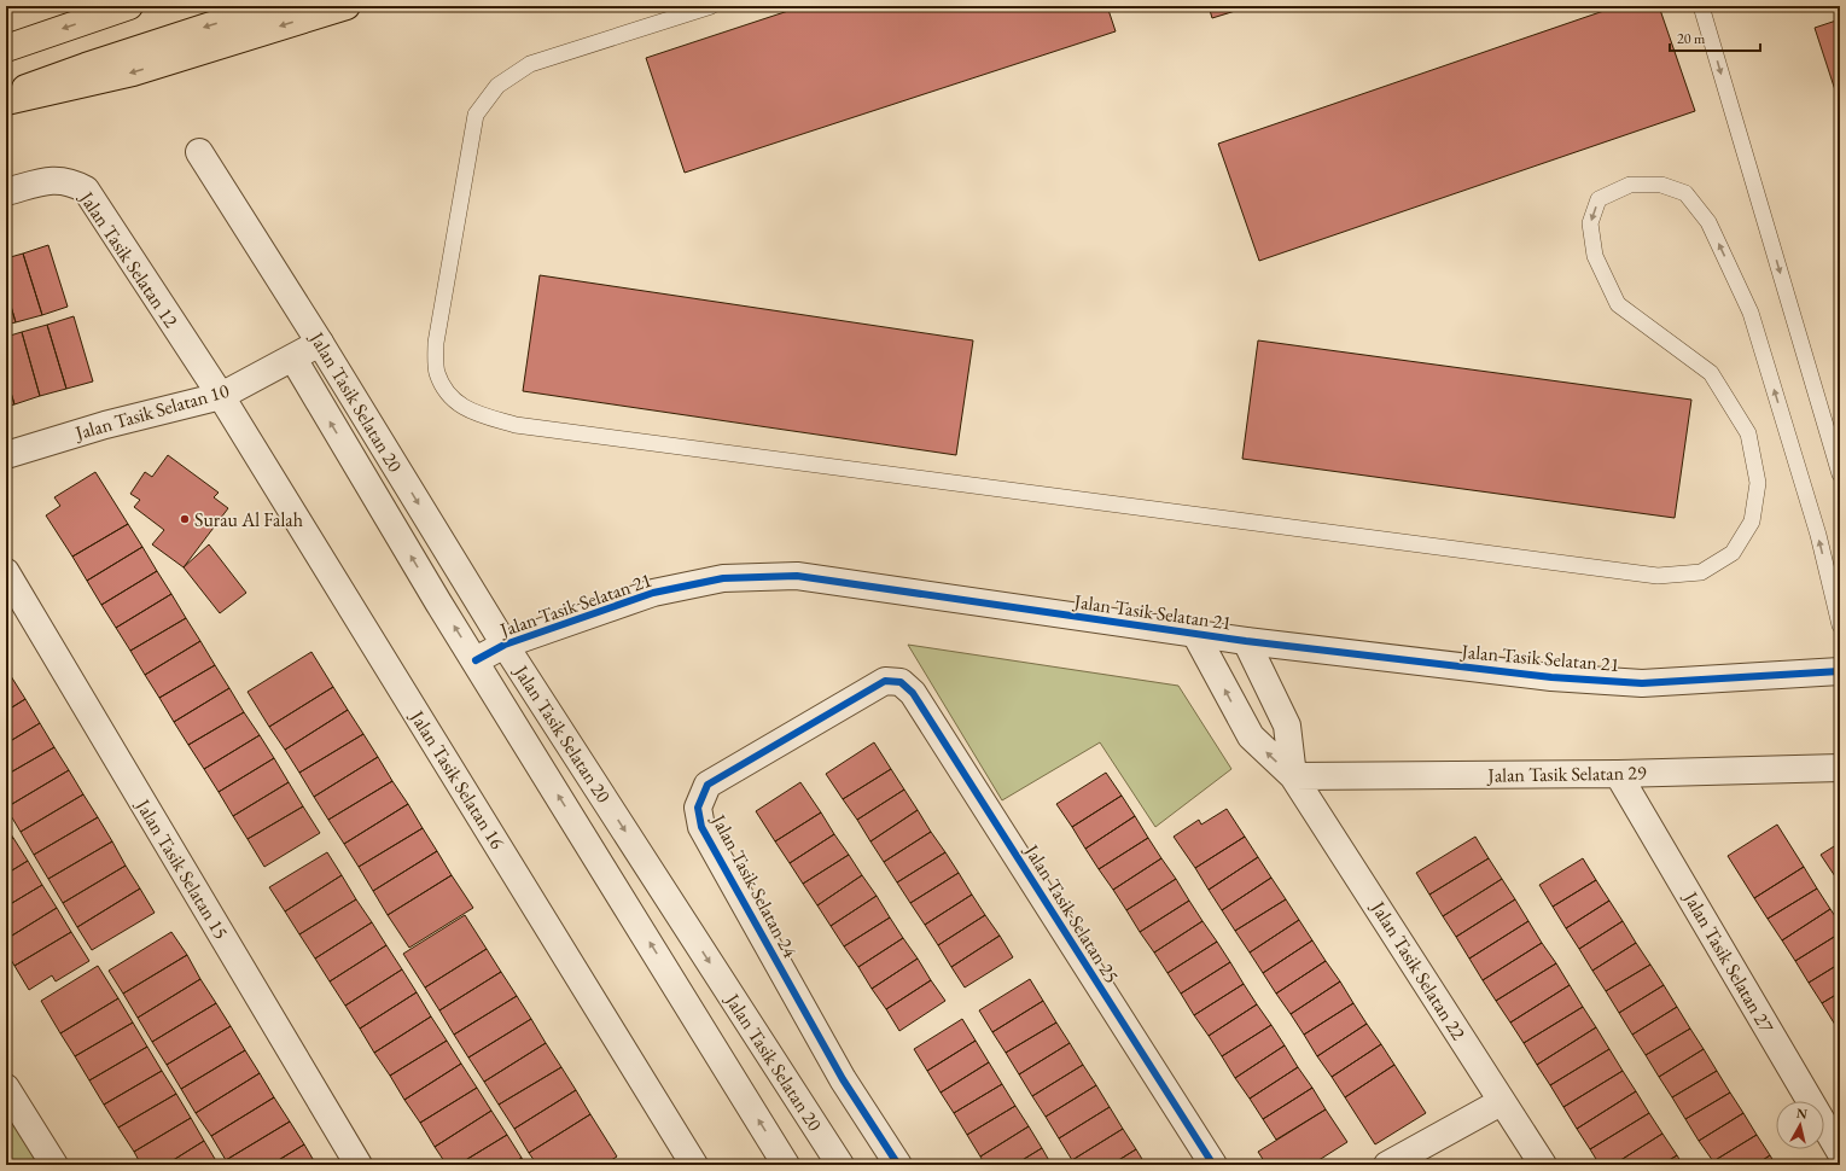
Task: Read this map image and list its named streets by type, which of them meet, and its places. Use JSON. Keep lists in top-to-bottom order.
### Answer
{
  "streets": {
    "street": [
      "Jalan Tasik Selatan 12",
      "Jalan Tasik Selatan 20",
      "Jalan Tasik Selatan 10",
      "Jalan Tasik Selatan 21",
      "Jalan Tasik Selatan 29",
      "Jalan Tasik Selatan 16",
      "Jalan Tasik Selatan 15",
      "Jalan Tasik Selatan 24",
      "Jalan Tasik Selatan 25",
      "Jalan Tasik Selatan 27",
      "Jalan Tasik Selatan 22"
    ]
  },
  "crossings": [
    ["Jalan Tasik Selatan 12", "Jalan Tasik Selatan 10"],
    ["Jalan Tasik Selatan 12", "Jalan Tasik Selatan 16"],
    ["Jalan Tasik Selatan 20", "Jalan Tasik Selatan 10"],
    ["Jalan Tasik Selatan 20", "Jalan Tasik Selatan 21"],
    ["Jalan Tasik Selatan 10", "Jalan Tasik Selatan 16"],
    ["Jalan Tasik Selatan 21", "Jalan Tasik Selatan 22"],
    ["Jalan Tasik Selatan 29", "Jalan Tasik Selatan 27"],
    ["Jalan Tasik Selatan 29", "Jalan Tasik Selatan 22"],
    ["Jalan Tasik Selatan 24", "Jalan Tasik Selatan 25"]
  ],
  "places": ["Surau Al Falah"],
  "scale_bar": "20 m",
  "north": "top"
}
